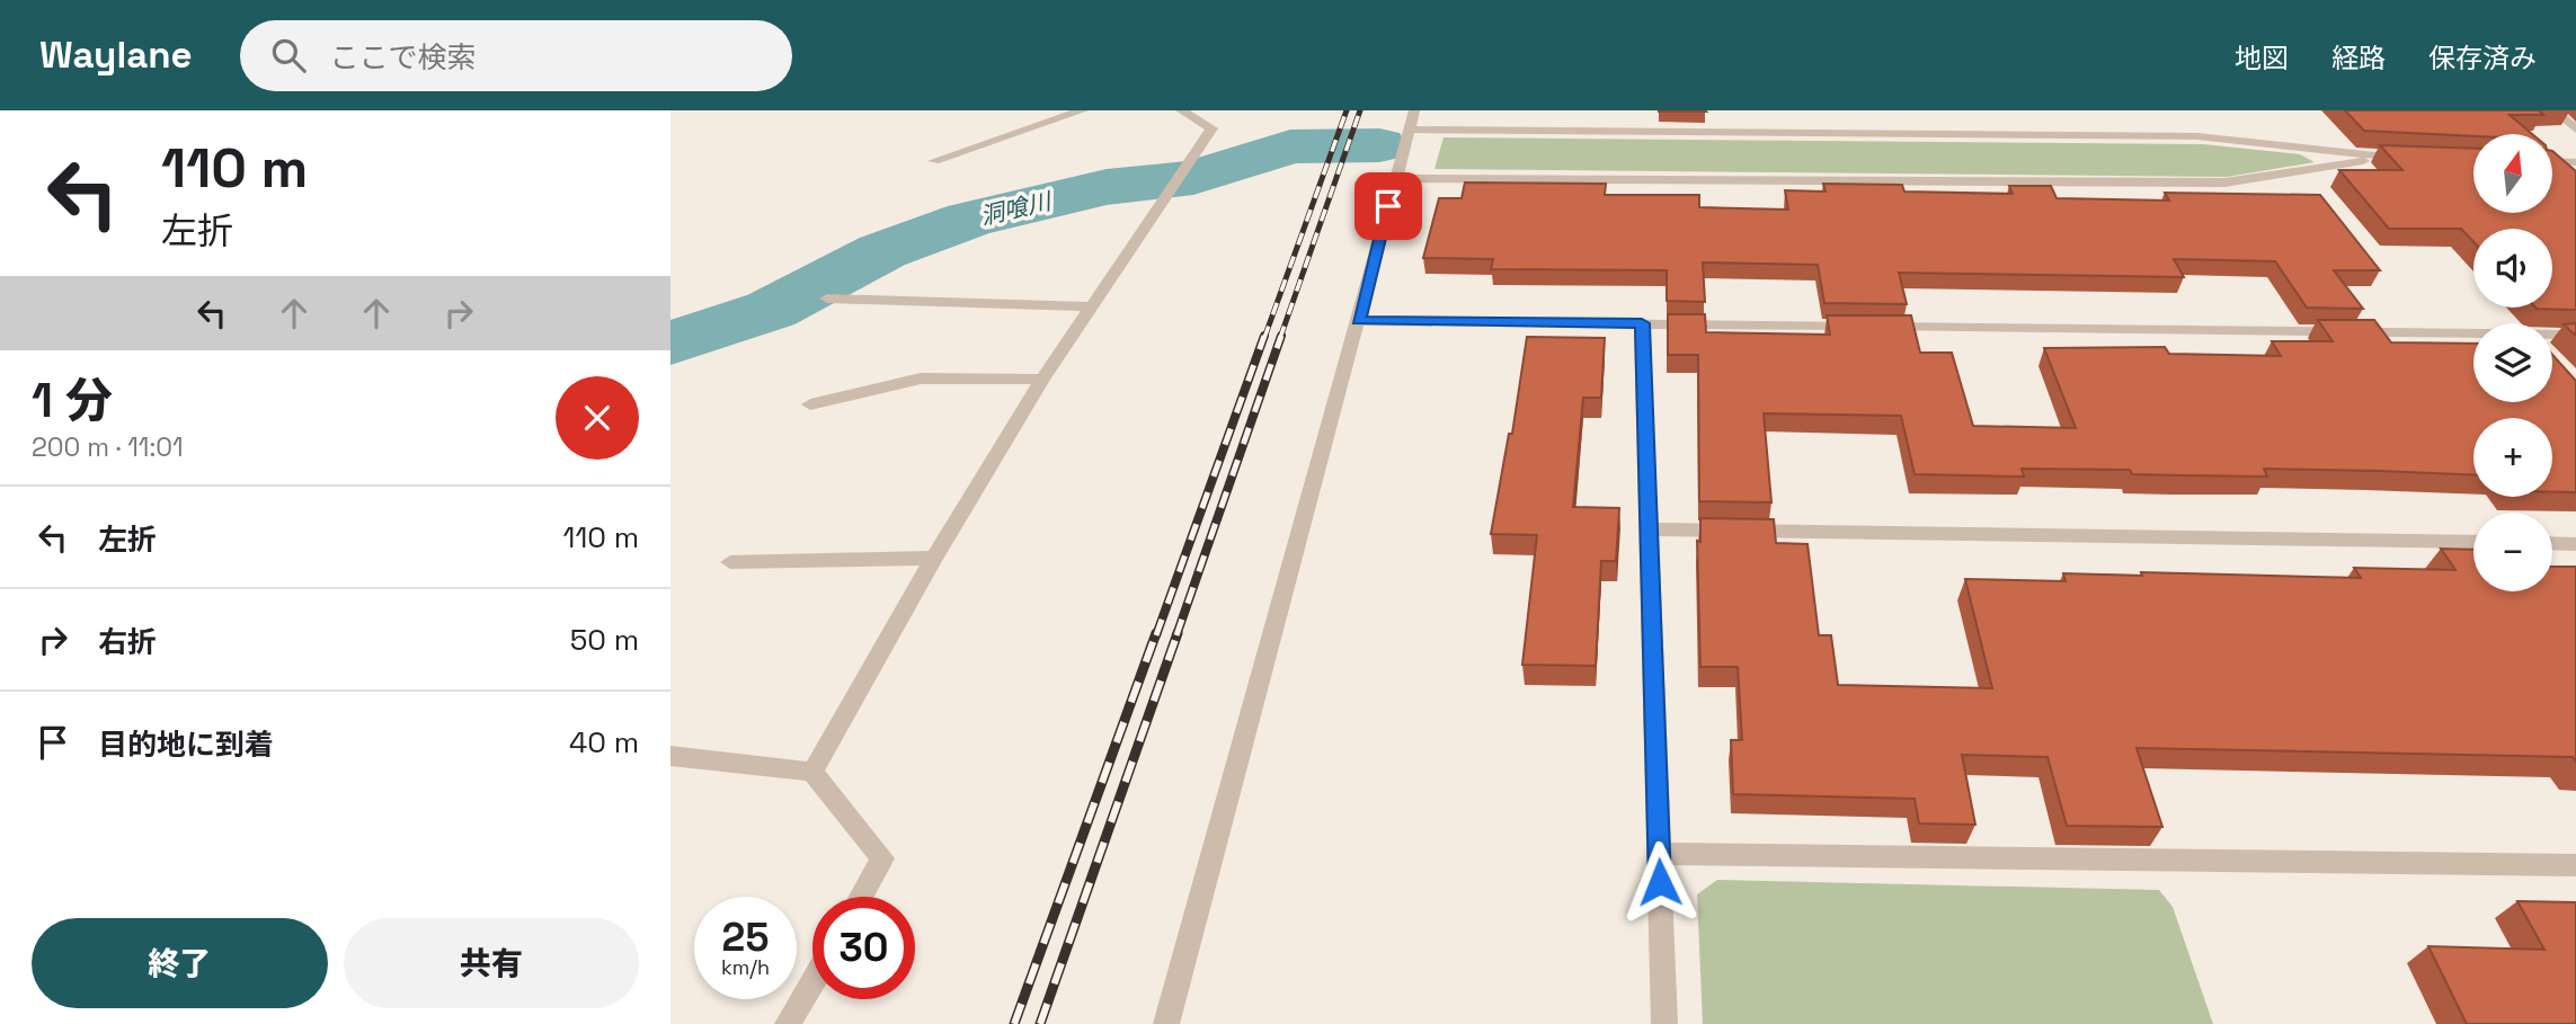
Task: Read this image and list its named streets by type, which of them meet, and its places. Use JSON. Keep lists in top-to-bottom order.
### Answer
{
  "water": ["洞喰川"],
  "north": "top",
  "page": {
    "header": "Waylane",
    "search": "ここで検索",
    "nav": ["地図", "経路", "保存済み"],
    "turn": ["110 m", "左折"],
    "map_buttons": ["+", "−"],
    "heading": ["1 分", "200 m · 11:01"],
    "list": [
      {
        "name": "左折",
        "value": "110 m"
      },
      {
        "name": "右折",
        "value": "50 m"
      },
      {
        "name": "目的地に到着",
        "value": "40 m"
      }
    ],
    "speed": "25 km/h",
    "limit": "30",
    "buttons": ["終了", "共有"]
  }
}
